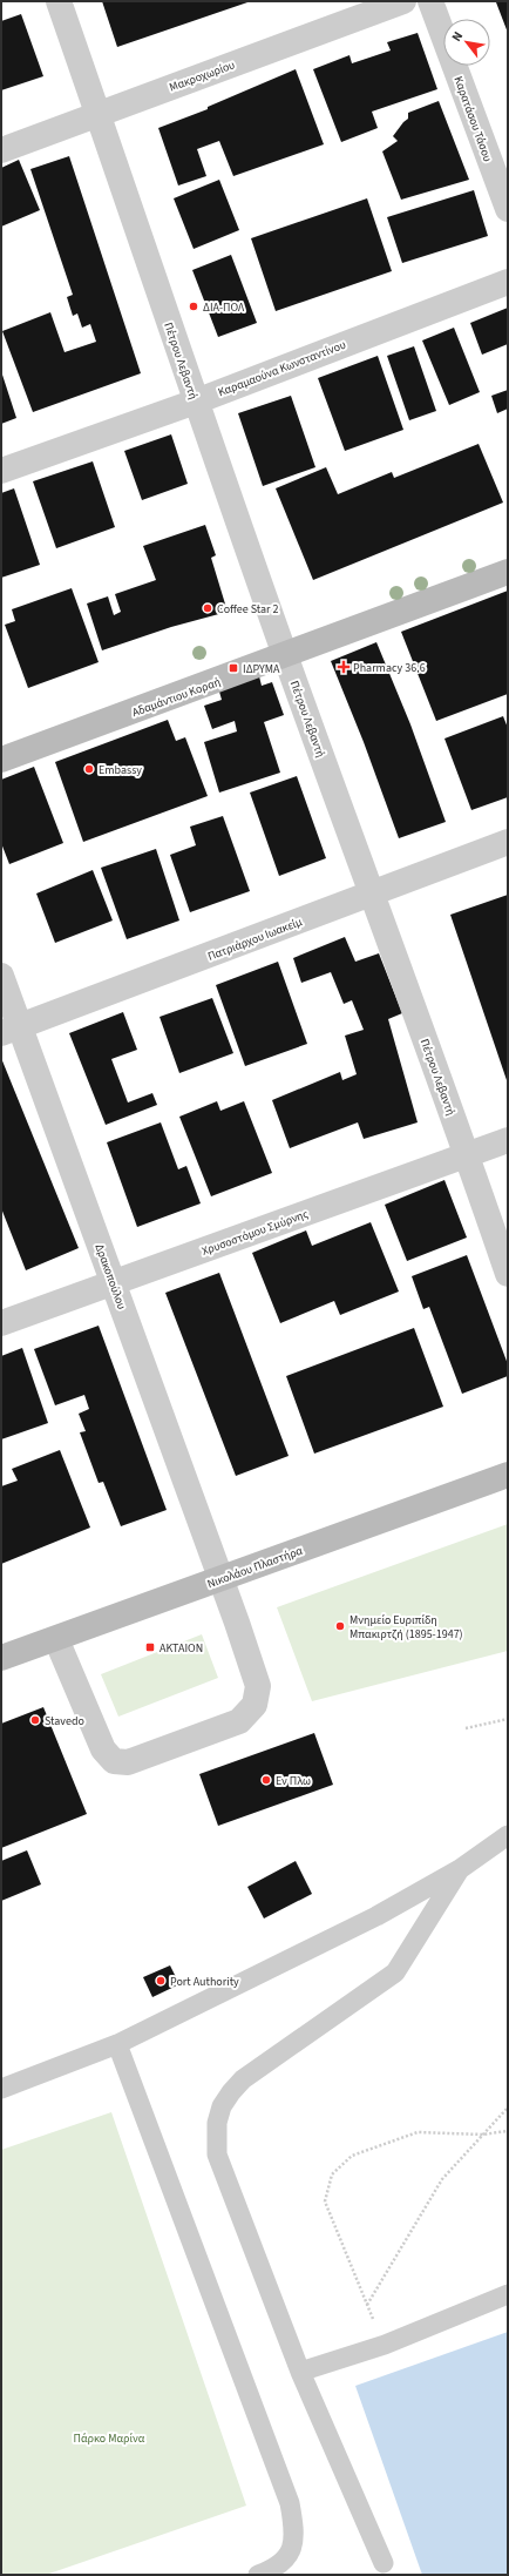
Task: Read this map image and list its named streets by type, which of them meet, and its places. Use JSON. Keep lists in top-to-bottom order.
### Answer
{
  "streets": {
    "main road": ["Αδαμάντιου Κοραή", "Νικολάου Πλαστήρα"],
    "street": [
      "Μακροχωρίου",
      "Καρατάσου Τάσου",
      "Πέτρου Λεβαντή",
      "Καραμαούνα Κωνσταντίνου",
      "Πατριάρχου Ιωακείμ",
      "Χρυσοστόμου Σμύρνης",
      "Δρακοπούλου"
    ]
  },
  "crossings": [
    ["Μακροχωρίου", "Πέτρου Λεβαντή"],
    ["Πέτρου Λεβαντή", "Καραμαούνα Κωνσταντίνου"],
    ["Πέτρου Λεβαντή", "Αδαμάντιου Κοραή"],
    ["Πέτρου Λεβαντή", "Πατριάρχου Ιωακείμ"],
    ["Πέτρου Λεβαντή", "Χρυσοστόμου Σμύρνης"],
    ["Πατριάρχου Ιωακείμ", "Δρακοπούλου"],
    ["Χρυσοστόμου Σμύρνης", "Δρακοπούλου"],
    ["Δρακοπούλου", "Νικολάου Πλαστήρα"]
  ],
  "parks": ["Πάρκο Μαρίνα"],
  "places": {
    "other": [
      "ΔΙΑ-ΠΟΛ",
      "Coffee Star 2",
      "Embassy",
      "Μνημείο Ευριπίδη Μπακιρτζή (1895-1947)",
      "Stavedo",
      "Εν Πλω",
      "Port Authority"
    ],
    "health": ["Pharmacy 36.6"],
    "transit": ["ΙΔΡΥΜΑ", "ΑΚΤΑΙΟΝ"]
  },
  "north": "top left"
}
